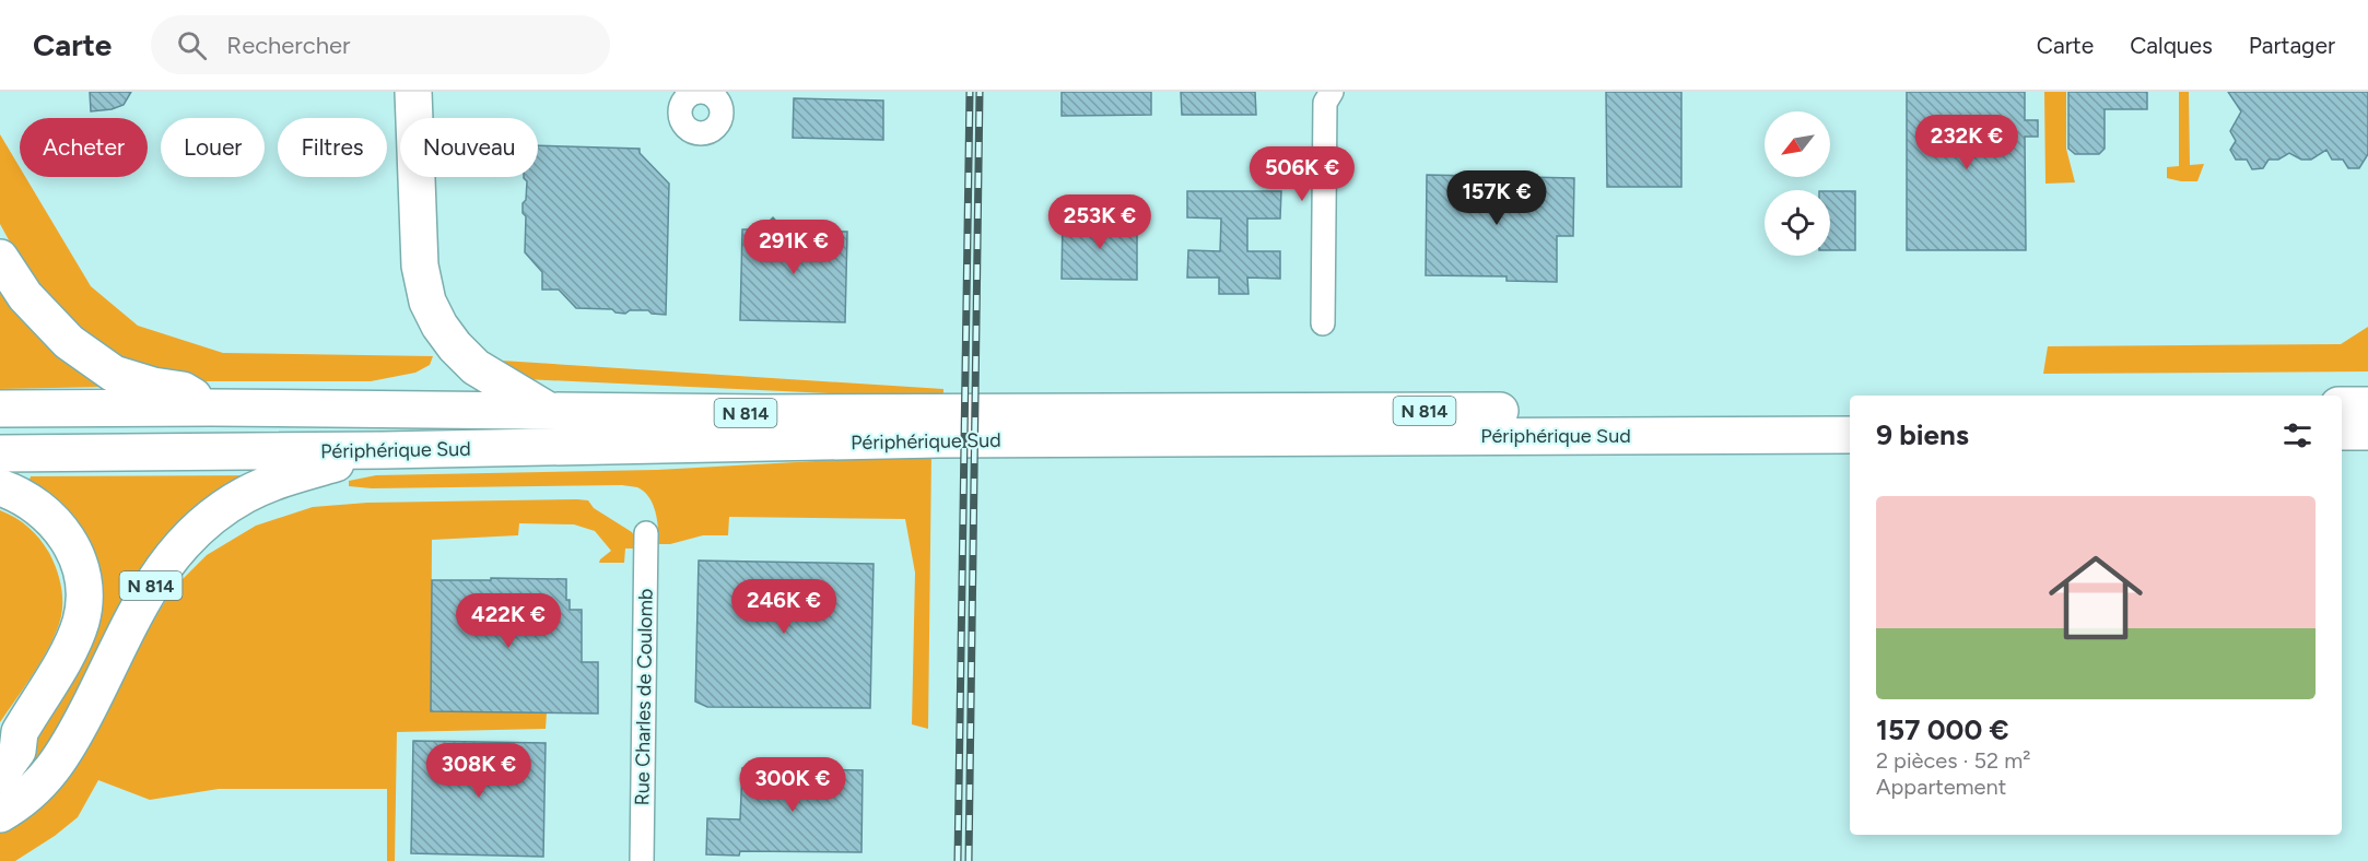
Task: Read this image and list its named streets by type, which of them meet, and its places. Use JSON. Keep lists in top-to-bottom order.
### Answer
{
  "streets": {
    "highway": ["N 814", "Périphérique Sud"],
    "street": ["Rue Charles de Coulomb"]
  },
  "crossings": [
    ["N 814", "Périphérique Sud"]
  ],
  "north": "bottom left",
  "page": {
    "header": "Carte",
    "search": "Rechercher",
    "nav": ["Carte", "Calques", "Partager"],
    "price": [
      "232K €",
      "506K €",
      "157K €",
      "253K €",
      "291K €",
      "246K €",
      "422K €",
      "308K €",
      "300K €"
    ],
    "chip": [
      "Acheter",
      "Louer",
      "Filtres",
      "Nouveau"
    ],
    "heading": "9 biens",
    "list": [
      {
        "name": "157 000 €",
        "note": "2 pièces · 52 m² · Appartement"
      }
    ]
  }
}
